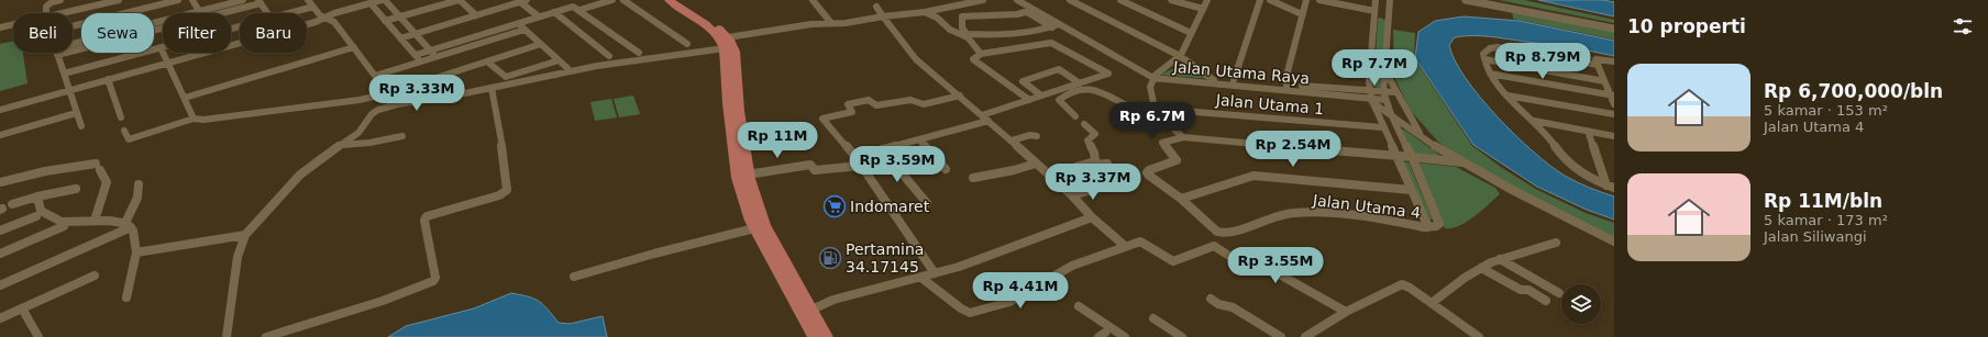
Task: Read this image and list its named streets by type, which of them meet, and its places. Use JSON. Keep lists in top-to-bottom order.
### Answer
{
  "streets": {
    "street": ["Jalan Utama Raya", "Jalan Utama 1", "Jalan Utama 4"]
  },
  "places": {
    "supermarket": ["Indomaret"],
    "fuel station": ["Pertamina 34.17145"]
  },
  "page": {
    "heading": "10 properti",
    "chip": [
      "Beli",
      "Sewa",
      "Filter",
      "Baru"
    ],
    "price": [
      "Rp 8.79M",
      "Rp 7.7M",
      "Rp 3.33M",
      "Rp 6.7M",
      "Rp 11M",
      "Rp 2.54M",
      "Rp 3.59M",
      "Rp 3.37M",
      "Rp 3.55M",
      "Rp 4.41M"
    ],
    "list": [
      {
        "name": "Rp 6,700,000/bln",
        "note": "5 kamar · 153 m² · Jalan Utama 4"
      },
      {
        "name": "Rp 11M/bln",
        "note": "5 kamar · 173 m² · Jalan Siliwangi"
      }
    ]
  }
}
